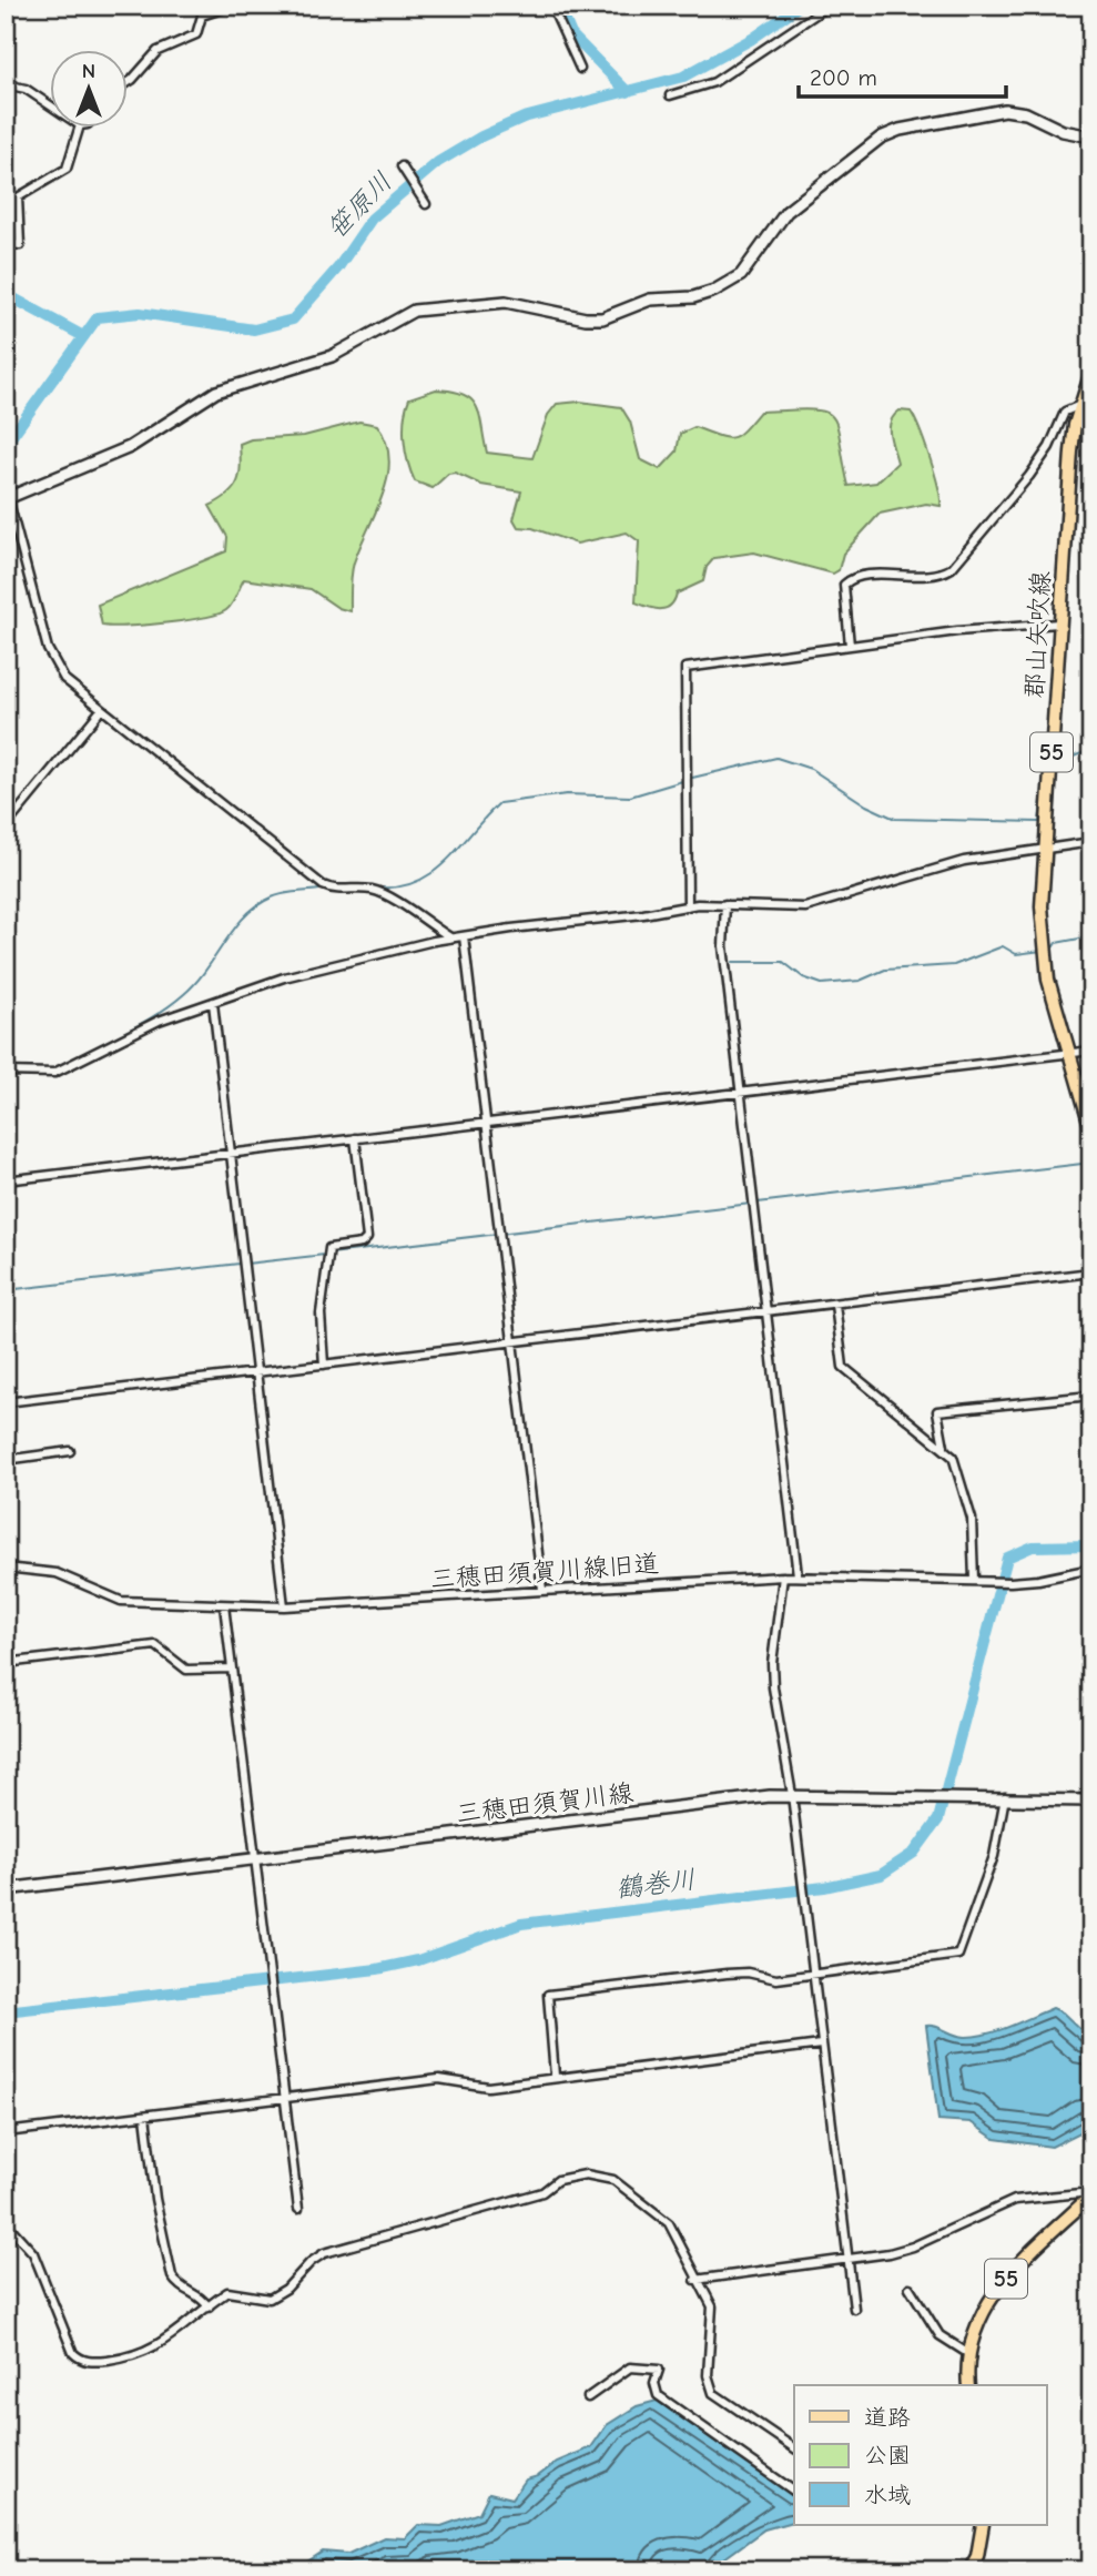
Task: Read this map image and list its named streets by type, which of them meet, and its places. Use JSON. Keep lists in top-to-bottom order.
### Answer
{
  "streets": {
    "main road": ["郡山矢吹線", "55"],
    "street": ["三穂田須賀川線旧道", "三穂田須賀川線"]
  },
  "water": ["笹原川", "鶴巻川"],
  "legend": ["道路", "公園", "水域"],
  "scale_bar": "200 m",
  "north": "top"
}
